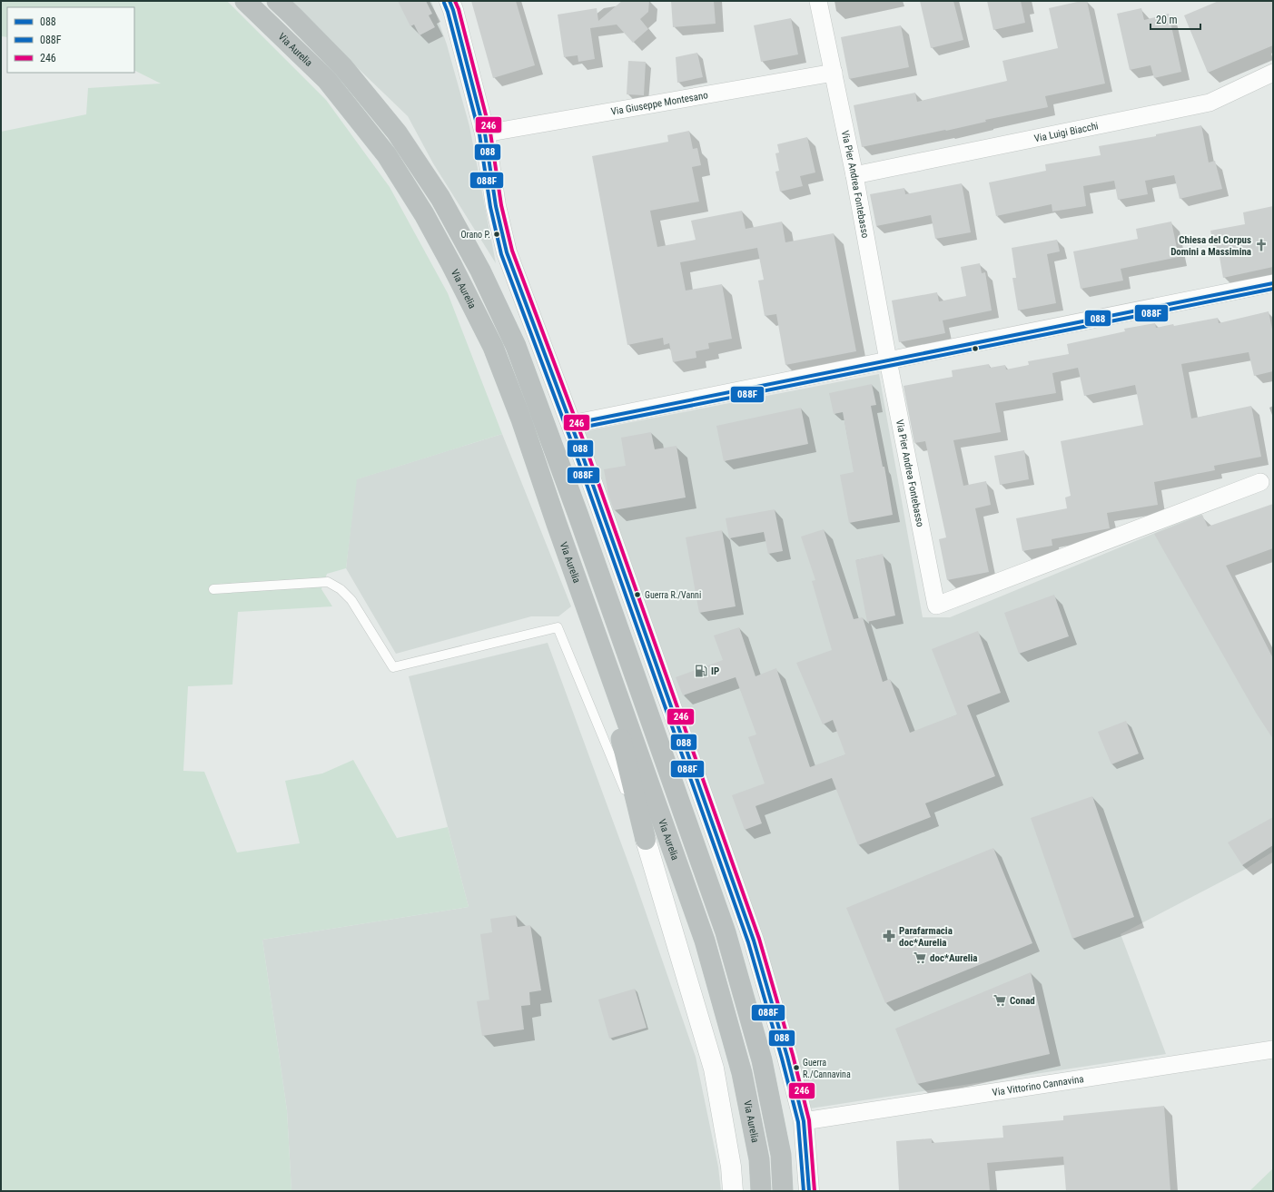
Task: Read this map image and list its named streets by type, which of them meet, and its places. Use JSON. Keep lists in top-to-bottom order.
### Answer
{
  "streets": {
    "highway": ["Via Aurelia"],
    "street": [
      "Via Giuseppe Montesano",
      "Via Luigi Biacchi",
      "Via Pier Andrea Fontebasso",
      "Via Vittorino Cannavina"
    ]
  },
  "crossings": [
    ["Via Giuseppe Montesano", "Via Pier Andrea Fontebasso"],
    ["Via Luigi Biacchi", "Via Pier Andrea Fontebasso"]
  ],
  "places": {
    "other": ["Orano P.", "Guerra R./Vanni", "Guerra R./Cannavina"],
    "church": ["Chiesa del Corpus Domini a Massimina"],
    "fuel station": ["IP"],
    "pharmacy": ["Parafarmacia doc*Aurelia"],
    "supermarket": ["doc*Aurelia", "Conad"]
  },
  "lines": ["transit line 088", "transit line 246", "transit line 088F"],
  "legend": ["088", "088F", "246"],
  "scale_bar": "20 m"
}
